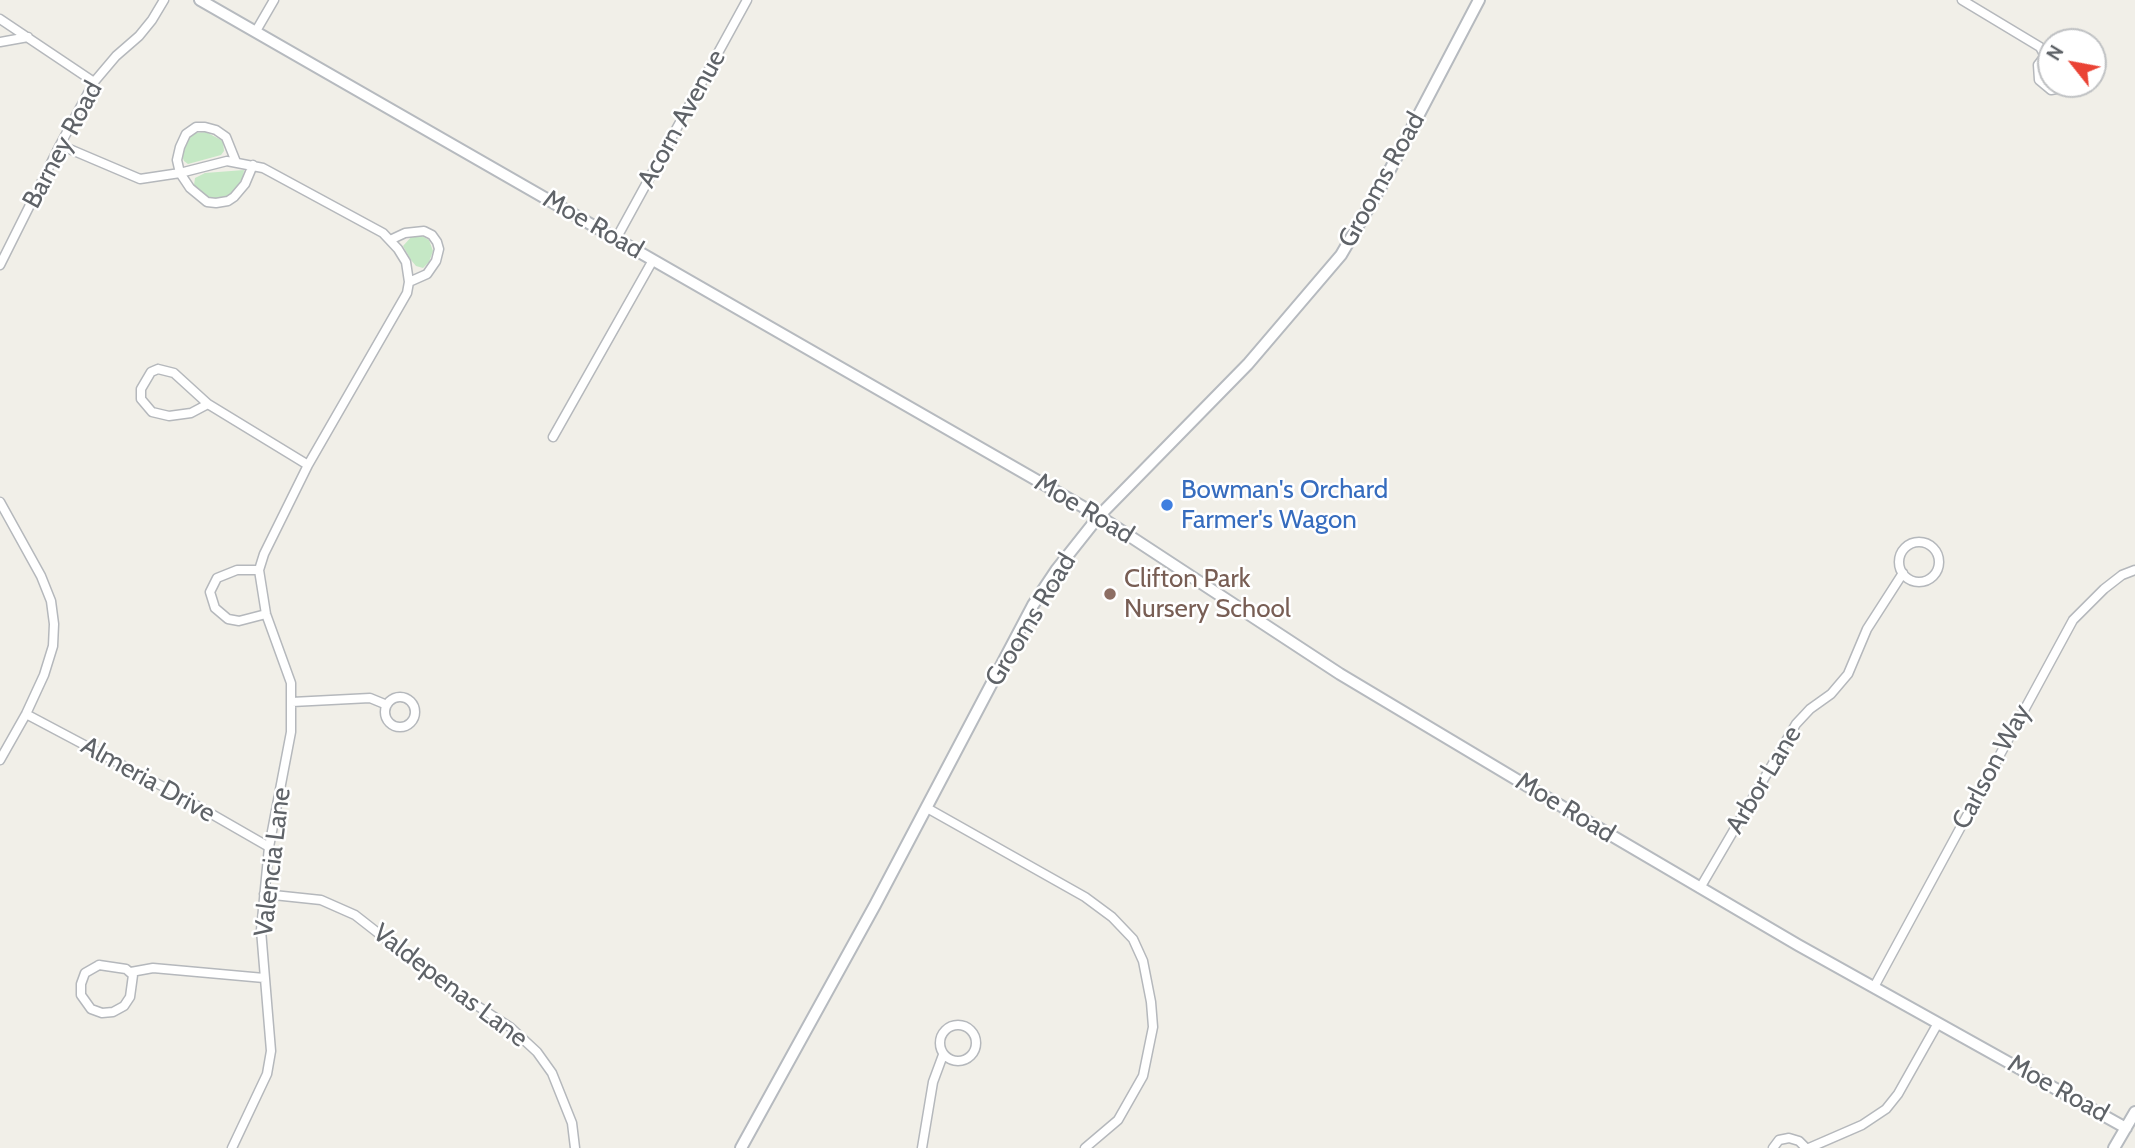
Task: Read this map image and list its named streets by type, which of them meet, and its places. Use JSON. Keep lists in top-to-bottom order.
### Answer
{
  "streets": {
    "street": [
      "Acorn Avenue",
      "Barney Road",
      "Grooms Road",
      "Moe Road",
      "Carlson Way",
      "Almeria Drive",
      "Arbor Lane",
      "Valencia Lane",
      "Valdepenas Lane"
    ]
  },
  "crossings": [
    ["Acorn Avenue", "Moe Road"],
    ["Grooms Road", "Moe Road"],
    ["Moe Road", "Carlson Way"],
    ["Moe Road", "Arbor Lane"],
    ["Almeria Drive", "Valencia Lane"],
    ["Valencia Lane", "Valdepenas Lane"]
  ],
  "places": ["Bowman's Orchard Farmer's Wagon", "Clifton Park Nursery School"],
  "north": "top left"
}
